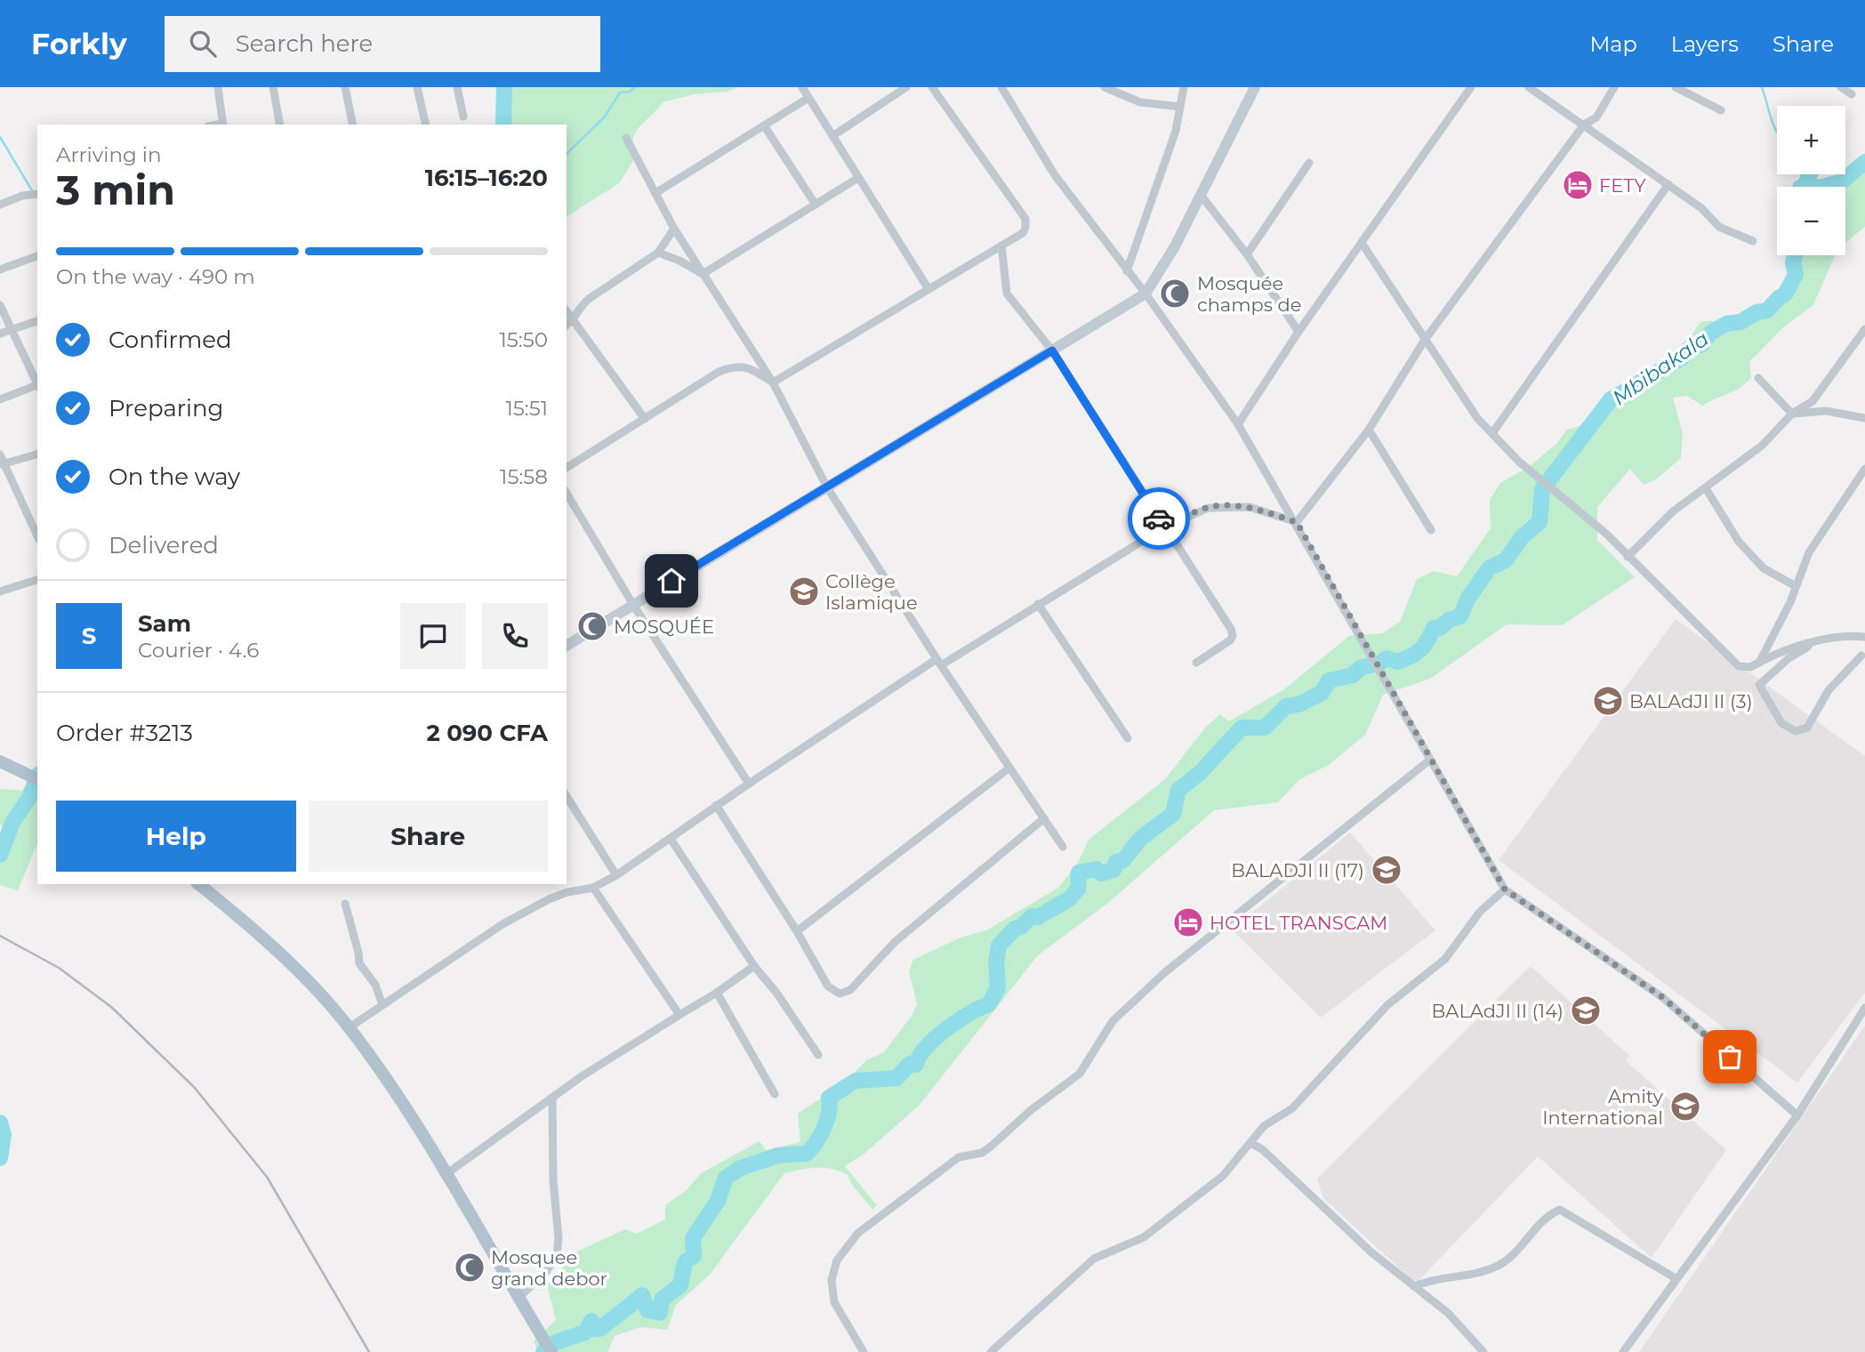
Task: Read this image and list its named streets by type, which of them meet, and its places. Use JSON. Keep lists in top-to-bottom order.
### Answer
{
  "water": ["Mbibakala"],
  "places": {
    "hotel": ["FETY", "HOTEL TRANSCAM"],
    "mosque": ["Mosquée champs de", "MOSQUÉE", "Mosquee grand debor"],
    "school or university": [
      "Collège Islamique",
      "BALAdJI II (3)",
      "BALADJI II (17)",
      "BALAdJI II (14)",
      "Amity International"
    ]
  },
  "page": {
    "header": "Forkly",
    "search": "Search here",
    "nav": ["Map", "Layers", "Share"],
    "map_buttons": ["+", "−"],
    "heading": ["3 min", "Arriving in", "16:15–16:20"],
    "panel": [
      "Sam",
      "Courier · 4.6",
      "Order #3213",
      "2 090 CFA"
    ],
    "bar": "On the way · 490 m",
    "list": [
      ["Confirmed", "15:50"],
      ["Preparing", "15:51"],
      ["On the way", "15:58"],
      "Delivered"
    ],
    "round": "S",
    "buttons": ["Help", "Share"]
  }
}
